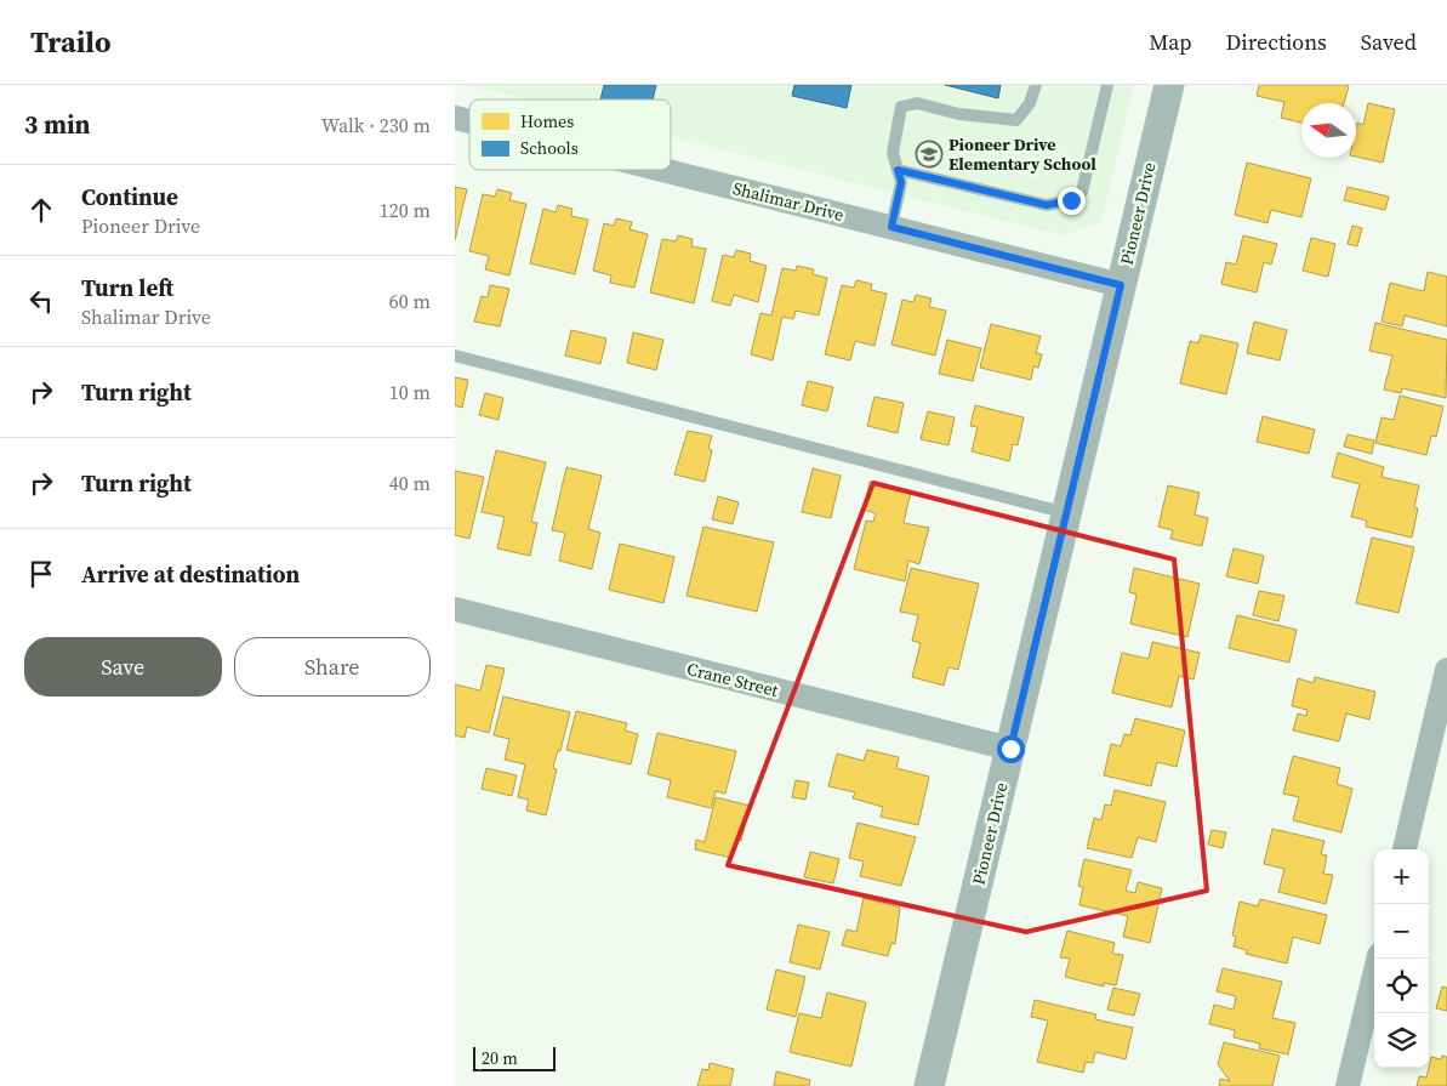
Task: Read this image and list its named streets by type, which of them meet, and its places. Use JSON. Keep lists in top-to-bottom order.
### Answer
{
  "streets": {
    "street": ["Shalimar Drive", "Pioneer Drive", "Crane Street"]
  },
  "crossings": [
    ["Shalimar Drive", "Pioneer Drive"],
    ["Pioneer Drive", "Crane Street"]
  ],
  "places": {
    "school or university": ["Pioneer Drive Elementary School"]
  },
  "legend": ["Homes", "Schools"],
  "scale_bar": "20 m",
  "north": "left",
  "page": {
    "header": "Trailo",
    "nav": ["Map", "Directions", "Saved"],
    "heading": ["3 min", "Walk · 230 m"],
    "list": [
      ["Continue", "Pioneer Drive", "120 m"],
      ["Turn left", "Shalimar Drive", "60 m"],
      ["Turn right", "10 m"],
      ["Turn right", "40 m"],
      "Arrive at destination"
    ],
    "buttons": ["Save", "Share"],
    "map_buttons": ["+", "−"],
    "scale": "20 m"
  }
}
